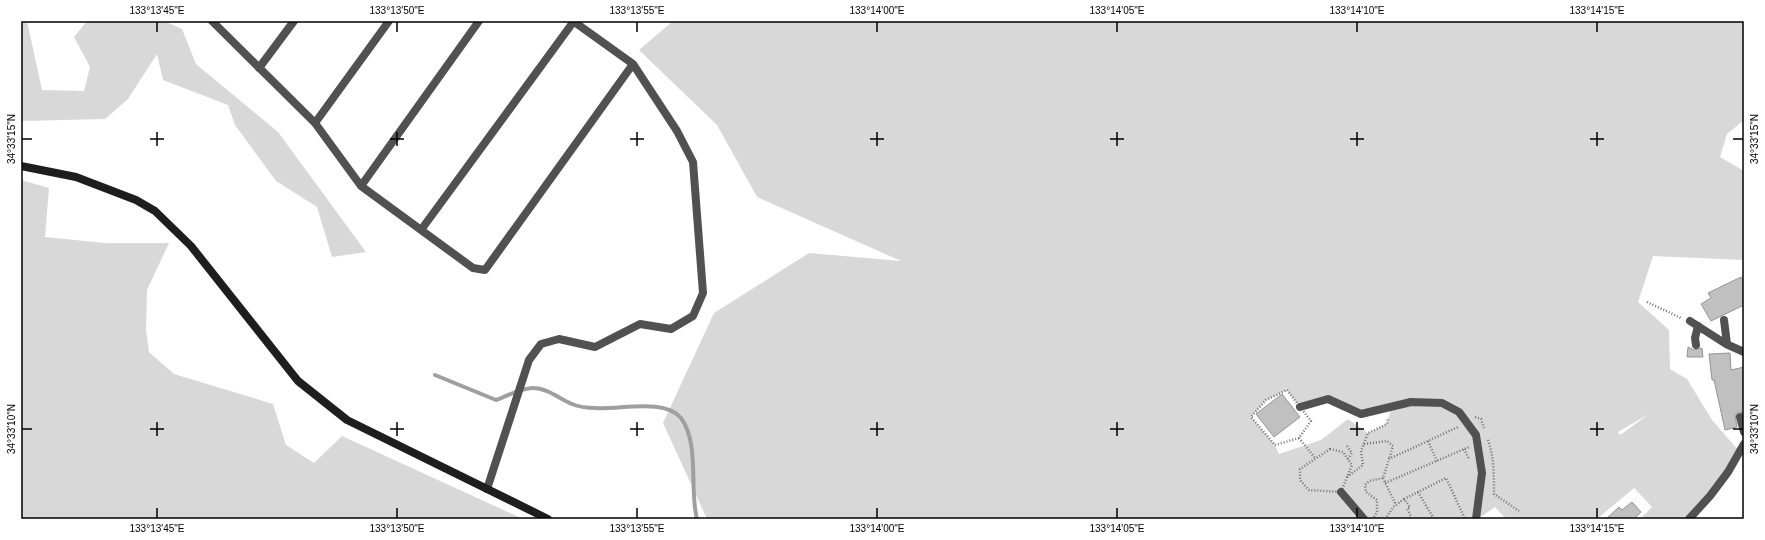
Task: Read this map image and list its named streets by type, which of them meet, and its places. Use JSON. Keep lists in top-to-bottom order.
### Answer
{
  "coordinates": [
    "133°13'45\"E",
    "133°13'50\"E",
    "133°13'55\"E",
    "133°14'00\"E",
    "133°14'05\"E",
    "133°14'10\"E",
    "133°14'15\"E",
    "34°33'15\"N",
    "34°33'10\"N"
  ]
}
